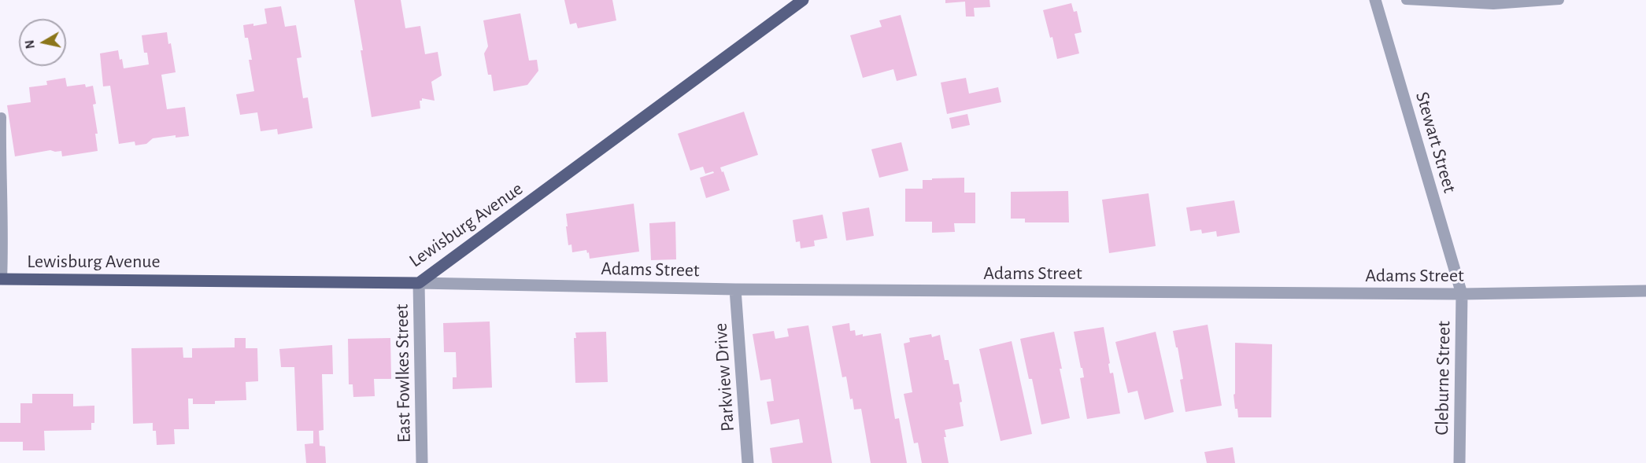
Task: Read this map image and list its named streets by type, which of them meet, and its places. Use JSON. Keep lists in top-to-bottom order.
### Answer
{
  "streets": {
    "main road": ["Lewisburg Avenue"],
    "street": [
      "Stewart Street",
      "Adams Street",
      "East Fowlkes Street",
      "Parkview Drive",
      "Cleburne Street"
    ]
  },
  "crossings": [
    ["Stewart Street", "Adams Street"],
    ["Stewart Street", "Cleburne Street"],
    ["Lewisburg Avenue", "Adams Street"],
    ["Lewisburg Avenue", "East Fowlkes Street"],
    ["Adams Street", "East Fowlkes Street"],
    ["Adams Street", "Parkview Drive"],
    ["Adams Street", "Cleburne Street"]
  ],
  "north": "left"
}
